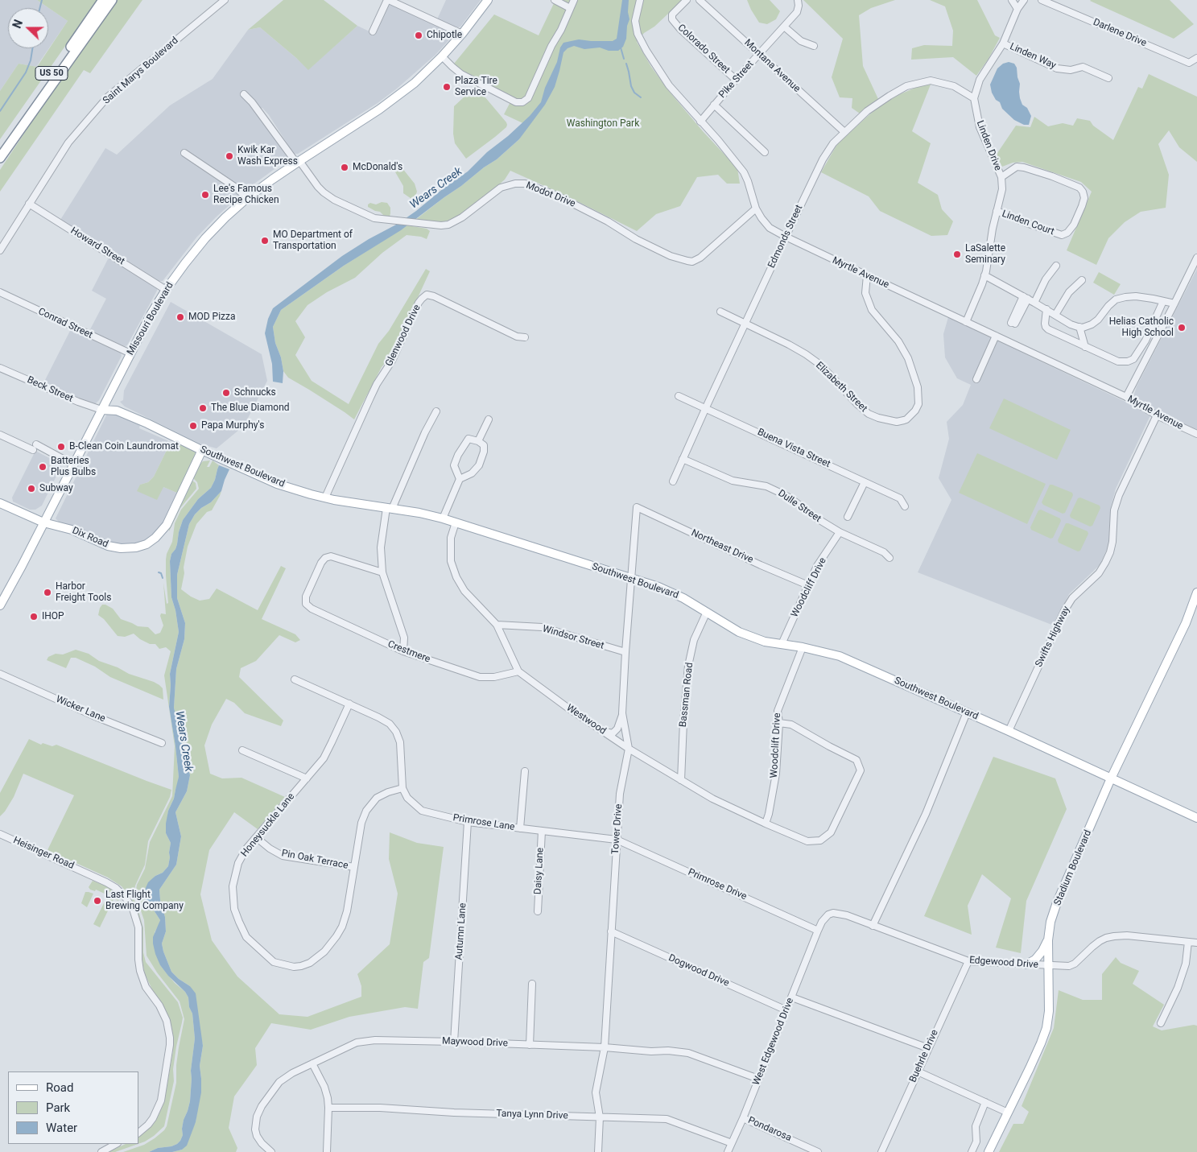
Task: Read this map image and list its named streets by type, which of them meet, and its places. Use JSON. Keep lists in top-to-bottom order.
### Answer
{
  "streets": {
    "highway": ["US 50"],
    "main road": [
      "Missouri Boulevard",
      "Southwest Boulevard",
      "Dix Road",
      "Stadium Boulevard"
    ],
    "street": [
      "Darlene Drive",
      "Colorado Street",
      "Linden Way",
      "Montana Avenue",
      "Saint Marys Boulevard",
      "Pike Street",
      "Linden Drive",
      "Modot Drive",
      "Linden Court",
      "Edmonds Street",
      "Howard Street",
      "Myrtle Avenue",
      "Conrad Street",
      "Glenwood Drive",
      "Elizabeth Street",
      "Beck Street",
      "Buena Vista Street",
      "Dulle Street",
      "Northeast Drive",
      "Woodcliff Drive",
      "Swifts Highway",
      "Windsor Street",
      "Crestmere",
      "Bassman Road",
      "Wicker Lane",
      "Westwood",
      "Woodclift Drive",
      "Primrose Lane",
      "Honeysuckle Lane",
      "Tower Drive",
      "Heisinger Road",
      "Pin Oak Terrace",
      "Daisy Lane",
      "Primrose Drive",
      "Autumn Lane",
      "Edgewood Drive",
      "Dogwood Drive",
      "West Edgewood Drive",
      "Maywood Drive",
      "Buehrle Drive",
      "Tanya Lynn Drive",
      "Pondarosa"
    ]
  },
  "crossings": [
    ["Colorado Street", "Pike Street"],
    ["Linden Way", "Linden Drive"],
    ["Montana Avenue", "Pike Street"],
    ["Montana Avenue", "Edmonds Street"],
    ["Saint Marys Boulevard", "Howard Street"],
    ["Pike Street", "Myrtle Avenue"],
    ["Linden Drive", "Linden Court"],
    ["Linden Drive", "Edmonds Street"],
    ["Linden Drive", "Myrtle Avenue"],
    ["Modot Drive", "Myrtle Avenue"],
    ["Modot Drive", "Missouri Boulevard"],
    ["Edmonds Street", "Myrtle Avenue"],
    ["Edmonds Street", "Elizabeth Street"],
    ["Edmonds Street", "Buena Vista Street"],
    ["Edmonds Street", "Dulle Street"],
    ["Howard Street", "Missouri Boulevard"],
    ["Myrtle Avenue", "Elizabeth Street"],
    ["Myrtle Avenue", "Swifts Highway"],
    ["Missouri Boulevard", "Conrad Street"],
    ["Missouri Boulevard", "Beck Street"],
    ["Missouri Boulevard", "Southwest Boulevard"],
    ["Missouri Boulevard", "Dix Road"],
    ["Glenwood Drive", "Southwest Boulevard"],
    ["Beck Street", "Southwest Boulevard"],
    ["Southwest Boulevard", "Dix Road"],
    ["Southwest Boulevard", "Woodcliff Drive"],
    ["Southwest Boulevard", "Swifts Highway"],
    ["Southwest Boulevard", "Bassman Road"],
    ["Southwest Boulevard", "Westwood"],
    ["Southwest Boulevard", "Woodclift Drive"],
    ["Southwest Boulevard", "Tower Drive"],
    ["Southwest Boulevard", "Stadium Boulevard"],
    ["Dulle Street", "Woodcliff Drive"],
    ["Northeast Drive", "Woodcliff Drive"],
    ["Northeast Drive", "Tower Drive"],
    ["Windsor Street", "Westwood"],
    ["Windsor Street", "Tower Drive"],
    ["Crestmere", "Westwood"],
    ["Bassman Road", "Westwood"],
    ["Westwood", "Woodclift Drive"],
    ["Westwood", "Tower Drive"],
    ["Primrose Lane", "Honeysuckle Lane"],
    ["Primrose Lane", "Tower Drive"],
    ["Primrose Lane", "Daisy Lane"],
    ["Primrose Lane", "Primrose Drive"],
    ["Primrose Lane", "Autumn Lane"],
    ["Honeysuckle Lane", "Pin Oak Terrace"],
    ["Tower Drive", "Primrose Drive"],
    ["Tower Drive", "Dogwood Drive"],
    ["Tower Drive", "Maywood Drive"],
    ["Tower Drive", "Tanya Lynn Drive"],
    ["Stadium Boulevard", "Edgewood Drive"],
    ["Primrose Drive", "Edgewood Drive"],
    ["Primrose Drive", "West Edgewood Drive"],
    ["Autumn Lane", "Maywood Drive"],
    ["Edgewood Drive", "West Edgewood Drive"],
    ["Edgewood Drive", "Buehrle Drive"],
    ["Dogwood Drive", "West Edgewood Drive"],
    ["West Edgewood Drive", "Maywood Drive"],
    ["West Edgewood Drive", "Tanya Lynn Drive"],
    ["West Edgewood Drive", "Pondarosa"]
  ],
  "water": ["Wears Creek"],
  "parks": ["Washington Park"],
  "places": [
    "Chipotle",
    "Plaza Tire Service",
    "Kwik Kar Wash Express",
    "McDonald's",
    "Lee's Famous Recipe Chicken",
    "MO Department of Transportation",
    "LaSalette Seminary",
    "MOD Pizza",
    "Helias Catholic High School",
    "Schnucks",
    "The Blue Diamond",
    "Papa Murphy's",
    "B-Clean Coin Laundromat",
    "Batteries Plus Bulbs",
    "Subway",
    "Harbor Freight Tools",
    "IHOP",
    "Last Flight Brewing Company"
  ],
  "legend": ["Road", "Park", "Water"],
  "north": "left"
}
